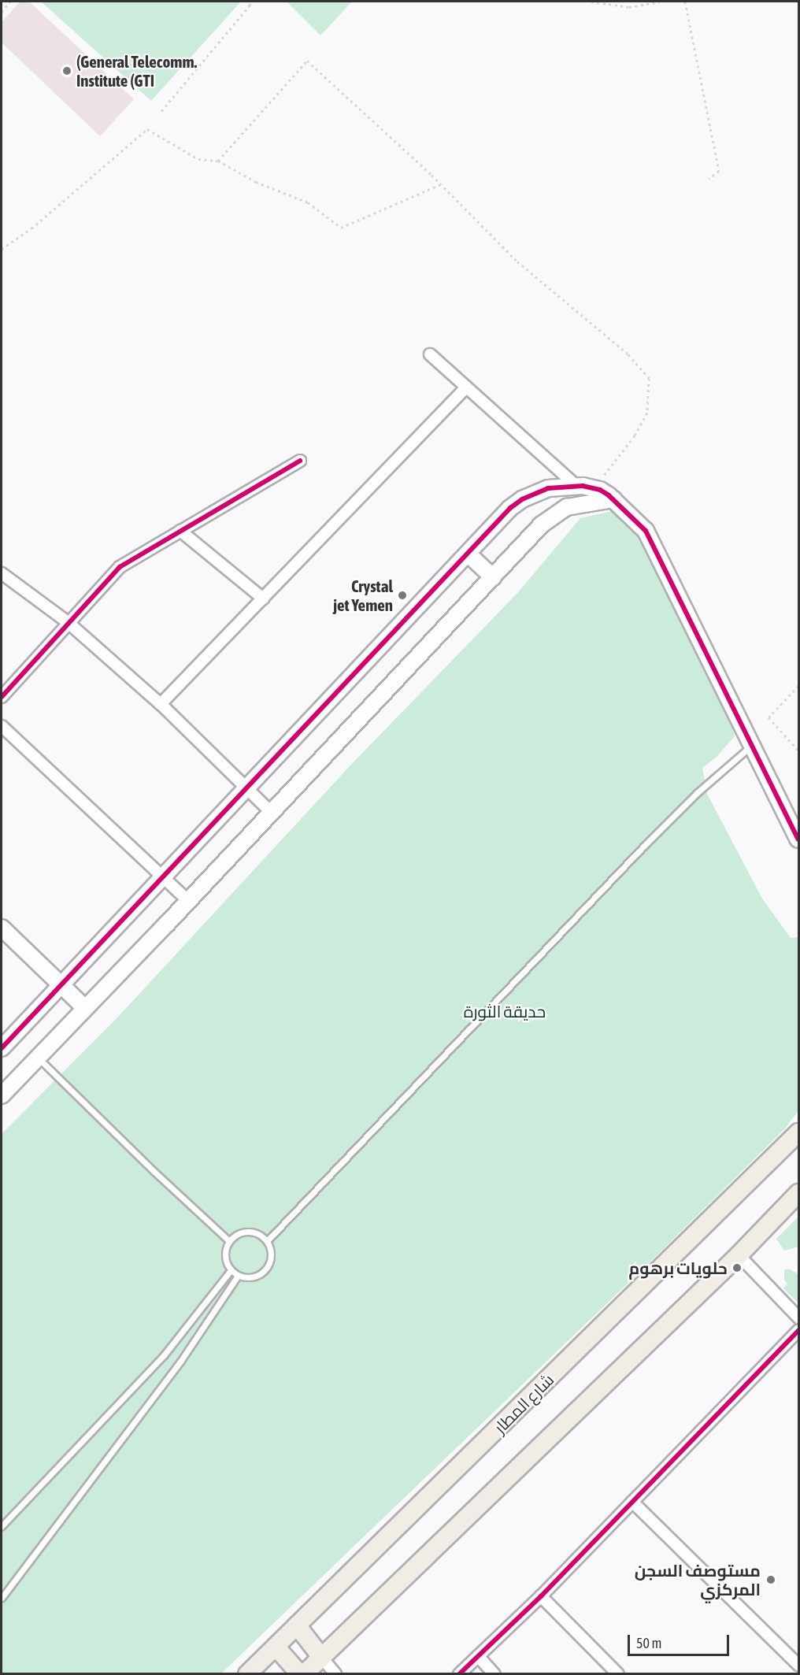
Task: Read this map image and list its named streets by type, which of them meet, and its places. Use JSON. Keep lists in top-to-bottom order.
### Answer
{
  "streets": {
    "main road": ["شارع المطار"]
  },
  "parks": ["حديقة الثورة"],
  "places": [
    "(General Telecomm. Institute (GTI",
    "Crystal jet Yemen",
    "حلويات برهوم",
    "مستوصف السجن المركزي"
  ],
  "scale_bar": "50 m"
}
